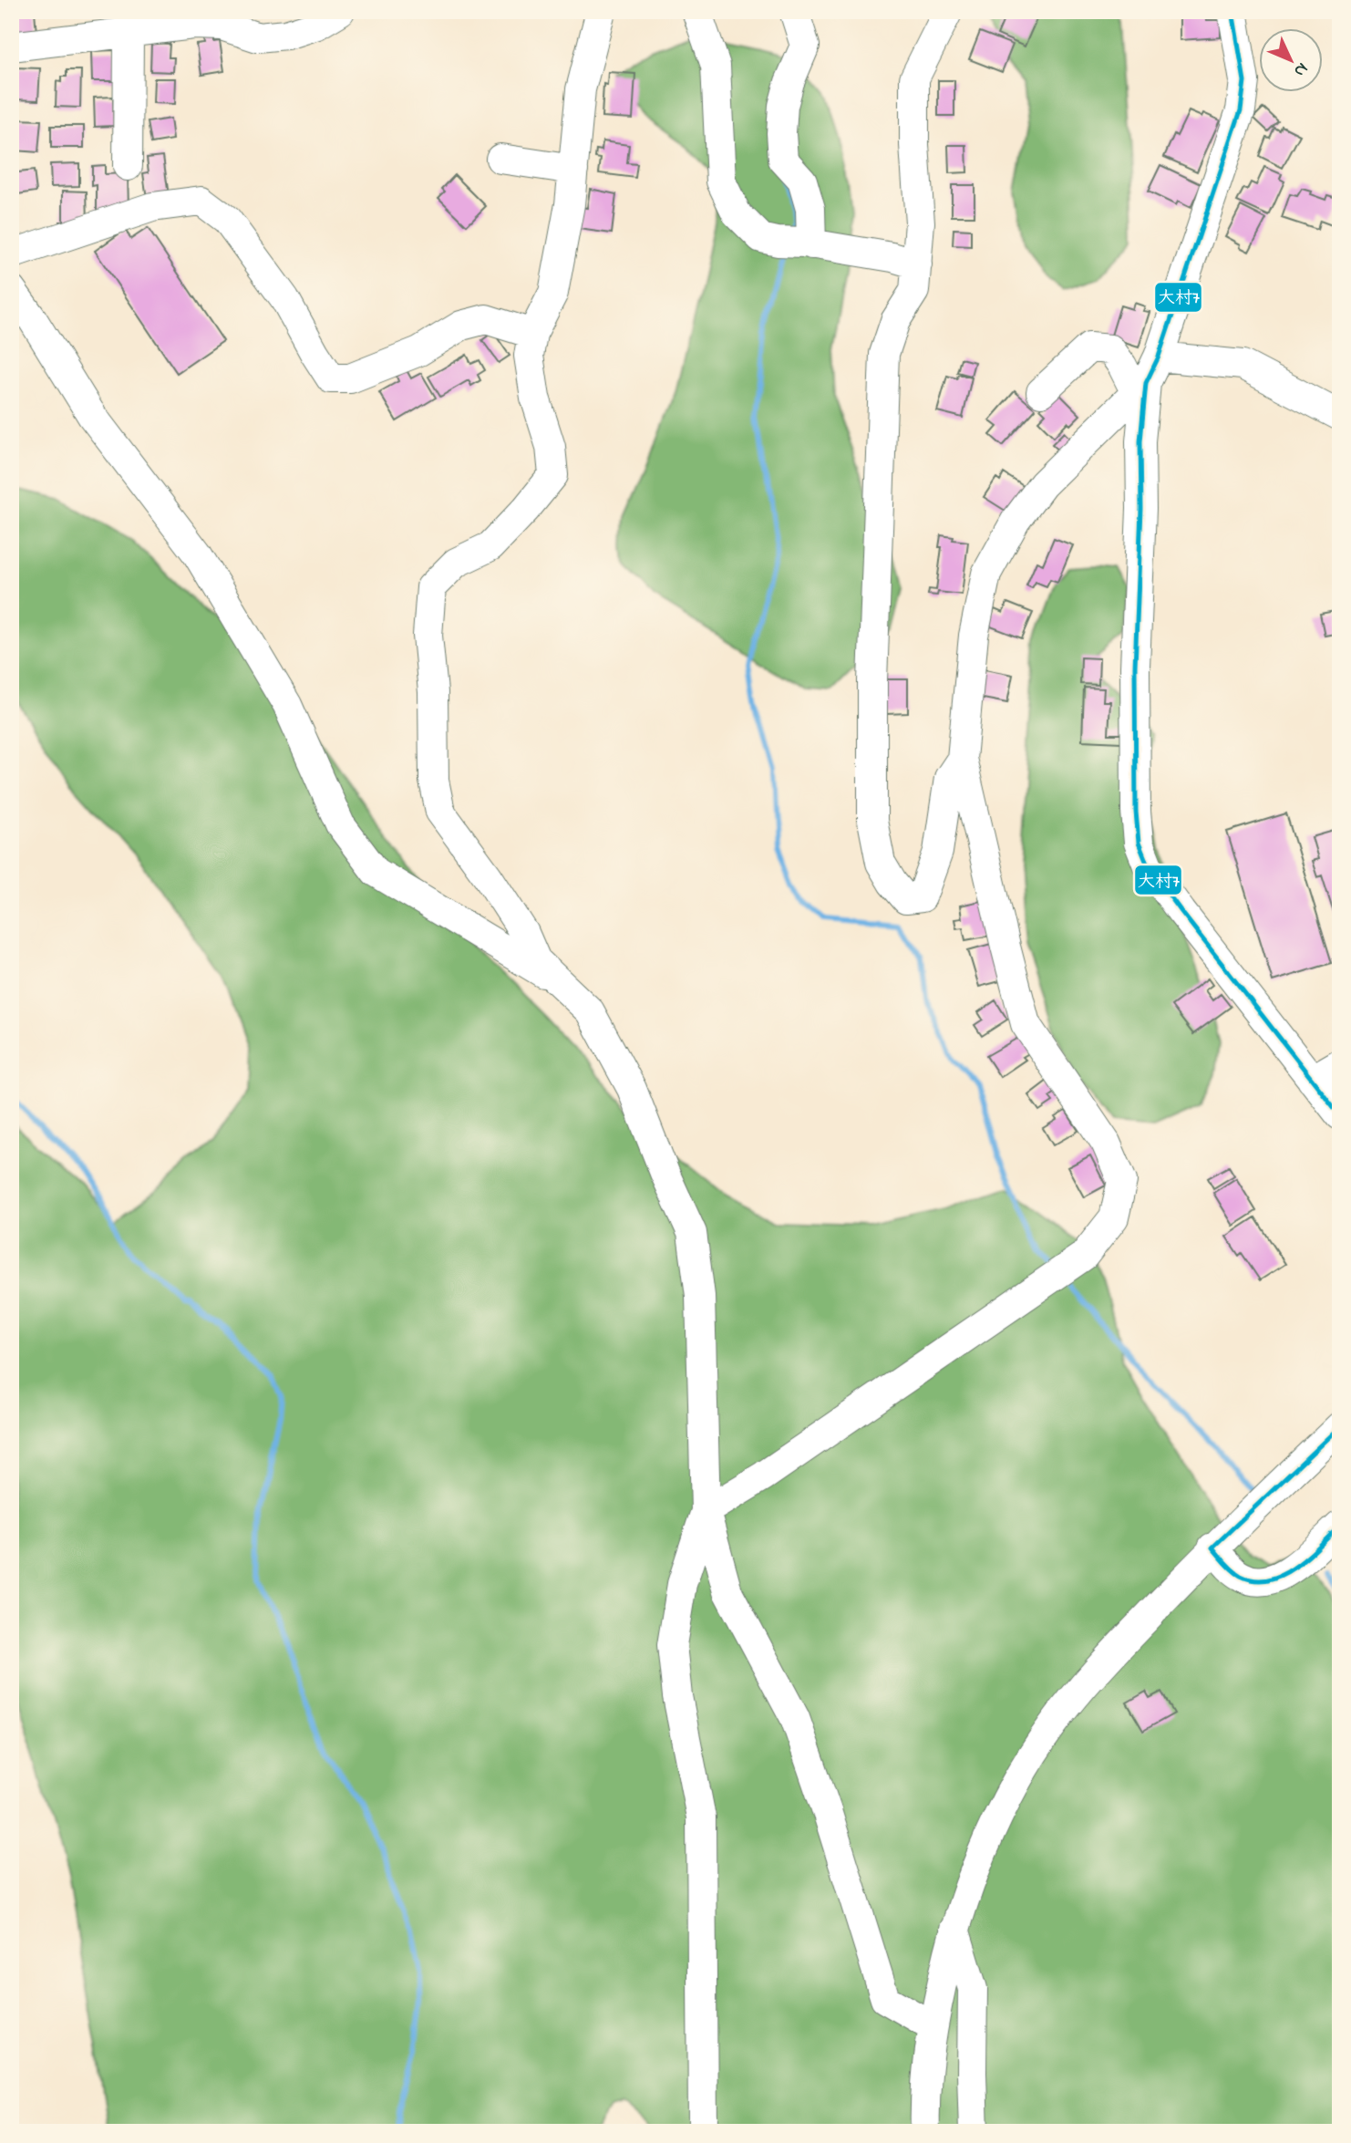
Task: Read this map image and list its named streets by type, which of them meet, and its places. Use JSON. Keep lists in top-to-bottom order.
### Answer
{
  "lines": ["transit line 大村7"],
  "north": "bottom right"
}
